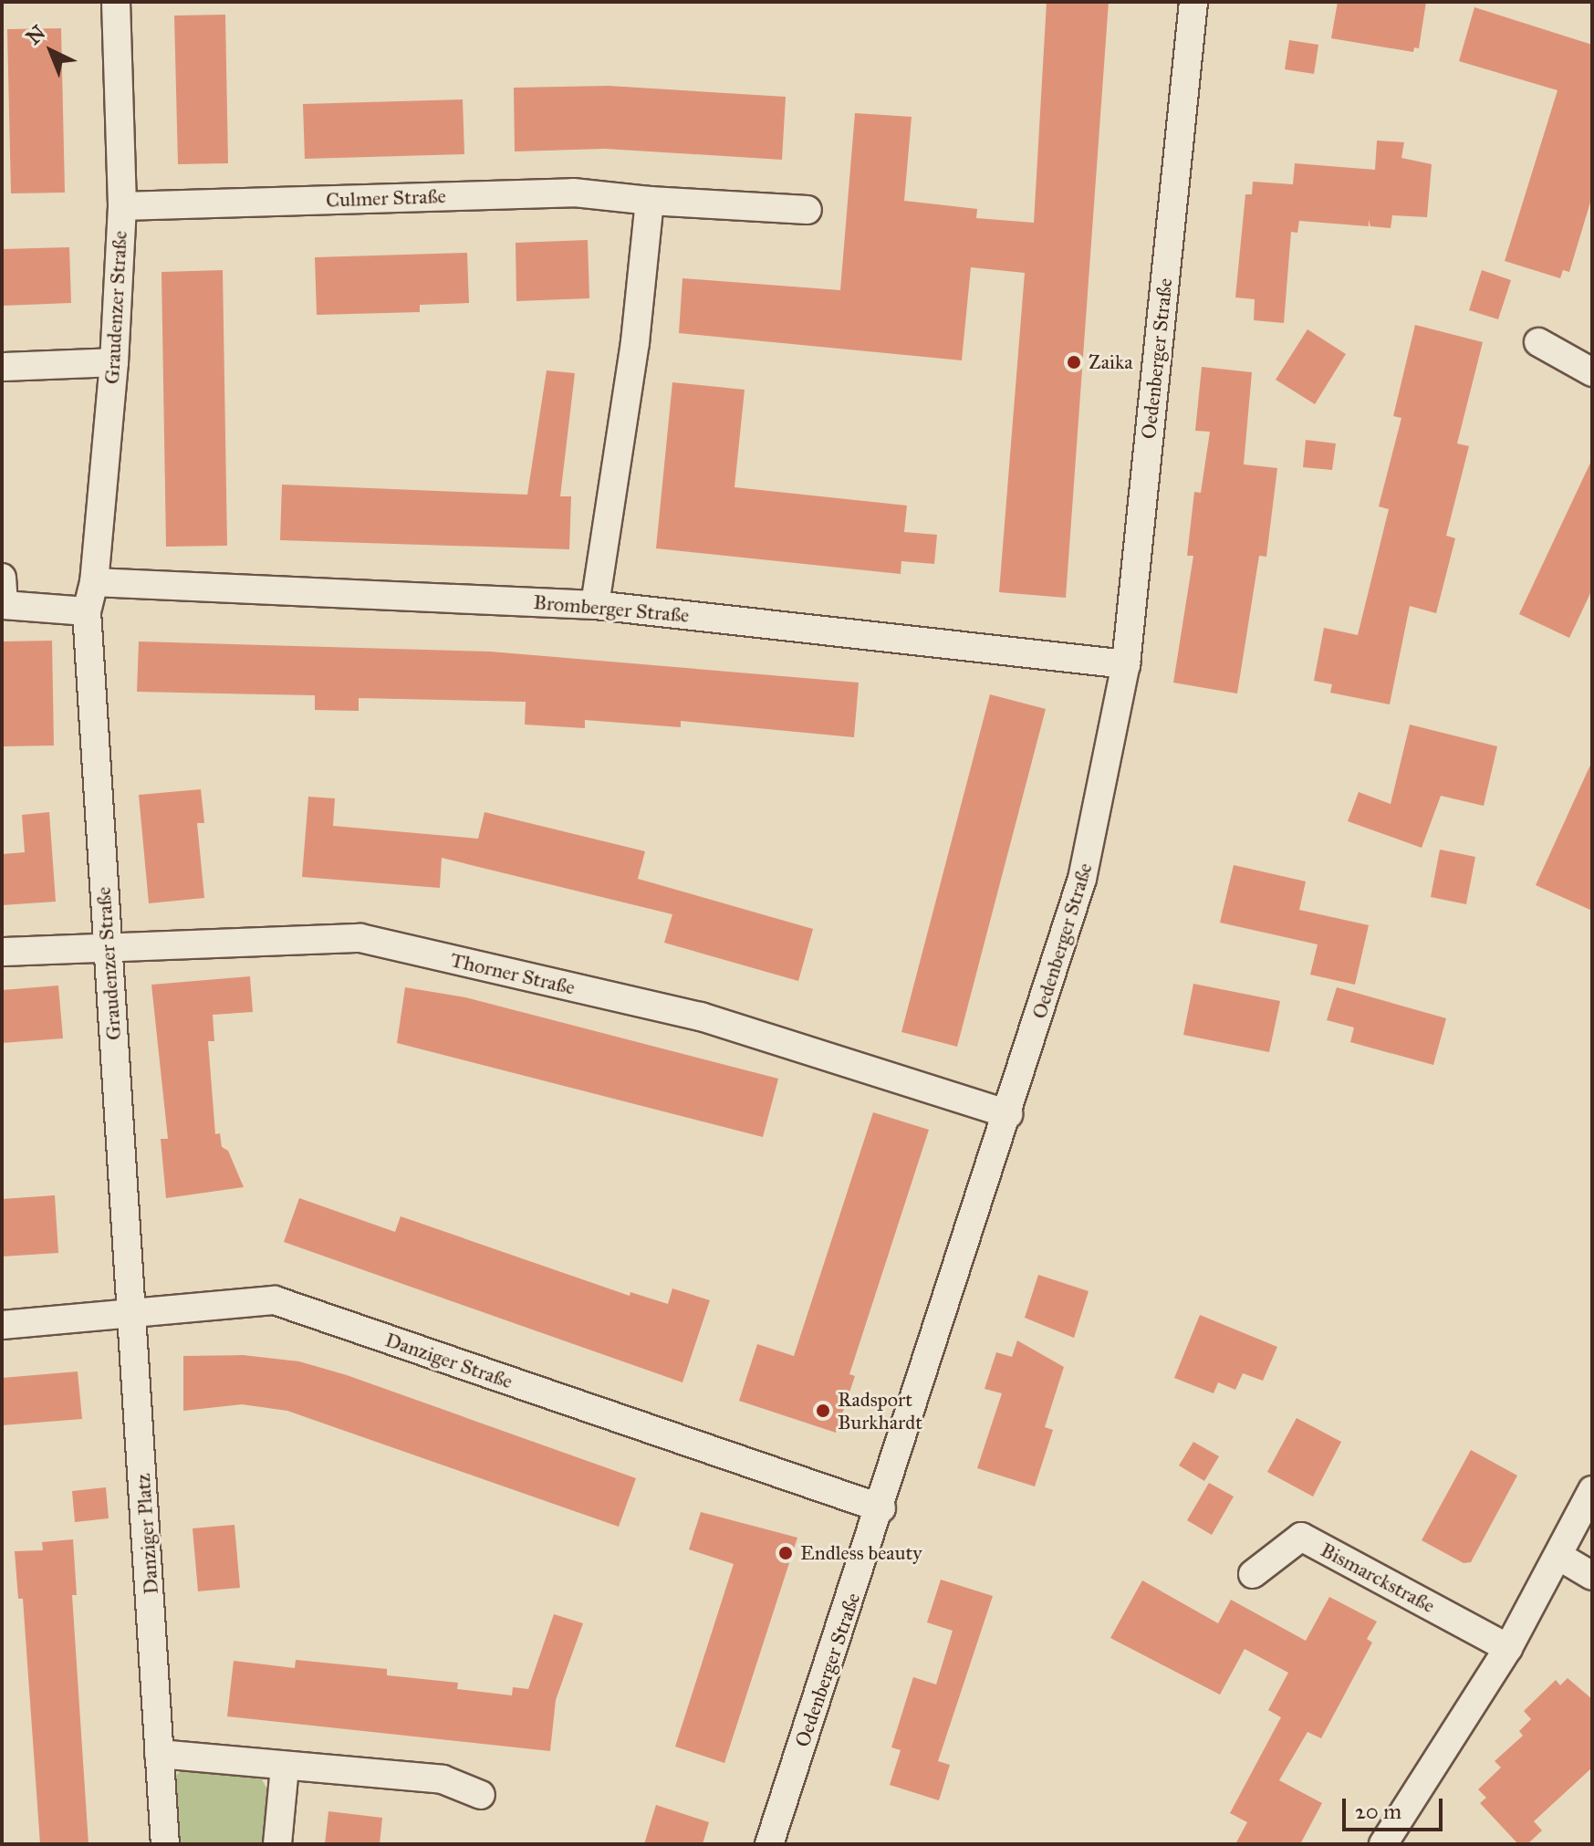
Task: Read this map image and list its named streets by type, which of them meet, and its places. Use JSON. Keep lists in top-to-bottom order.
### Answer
{
  "streets": {
    "street": [
      "Culmer Straße",
      "Graudenzer Straße",
      "Oedenberger Straße",
      "Bromberger Straße",
      "Thorner Straße",
      "Danziger Straße",
      "Danziger Platz",
      "Bismarckstraße"
    ]
  },
  "crossings": [
    ["Culmer Straße", "Graudenzer Straße"],
    ["Graudenzer Straße", "Bromberger Straße"],
    ["Graudenzer Straße", "Thorner Straße"],
    ["Graudenzer Straße", "Danziger Straße"],
    ["Graudenzer Straße", "Danziger Platz"],
    ["Oedenberger Straße", "Bromberger Straße"],
    ["Oedenberger Straße", "Thorner Straße"],
    ["Oedenberger Straße", "Danziger Straße"],
    ["Danziger Straße", "Danziger Platz"]
  ],
  "places": ["Zaika", "Radsport Burkhardt", "Endless beauty"],
  "scale_bar": "20 m",
  "north": "top left"
}
